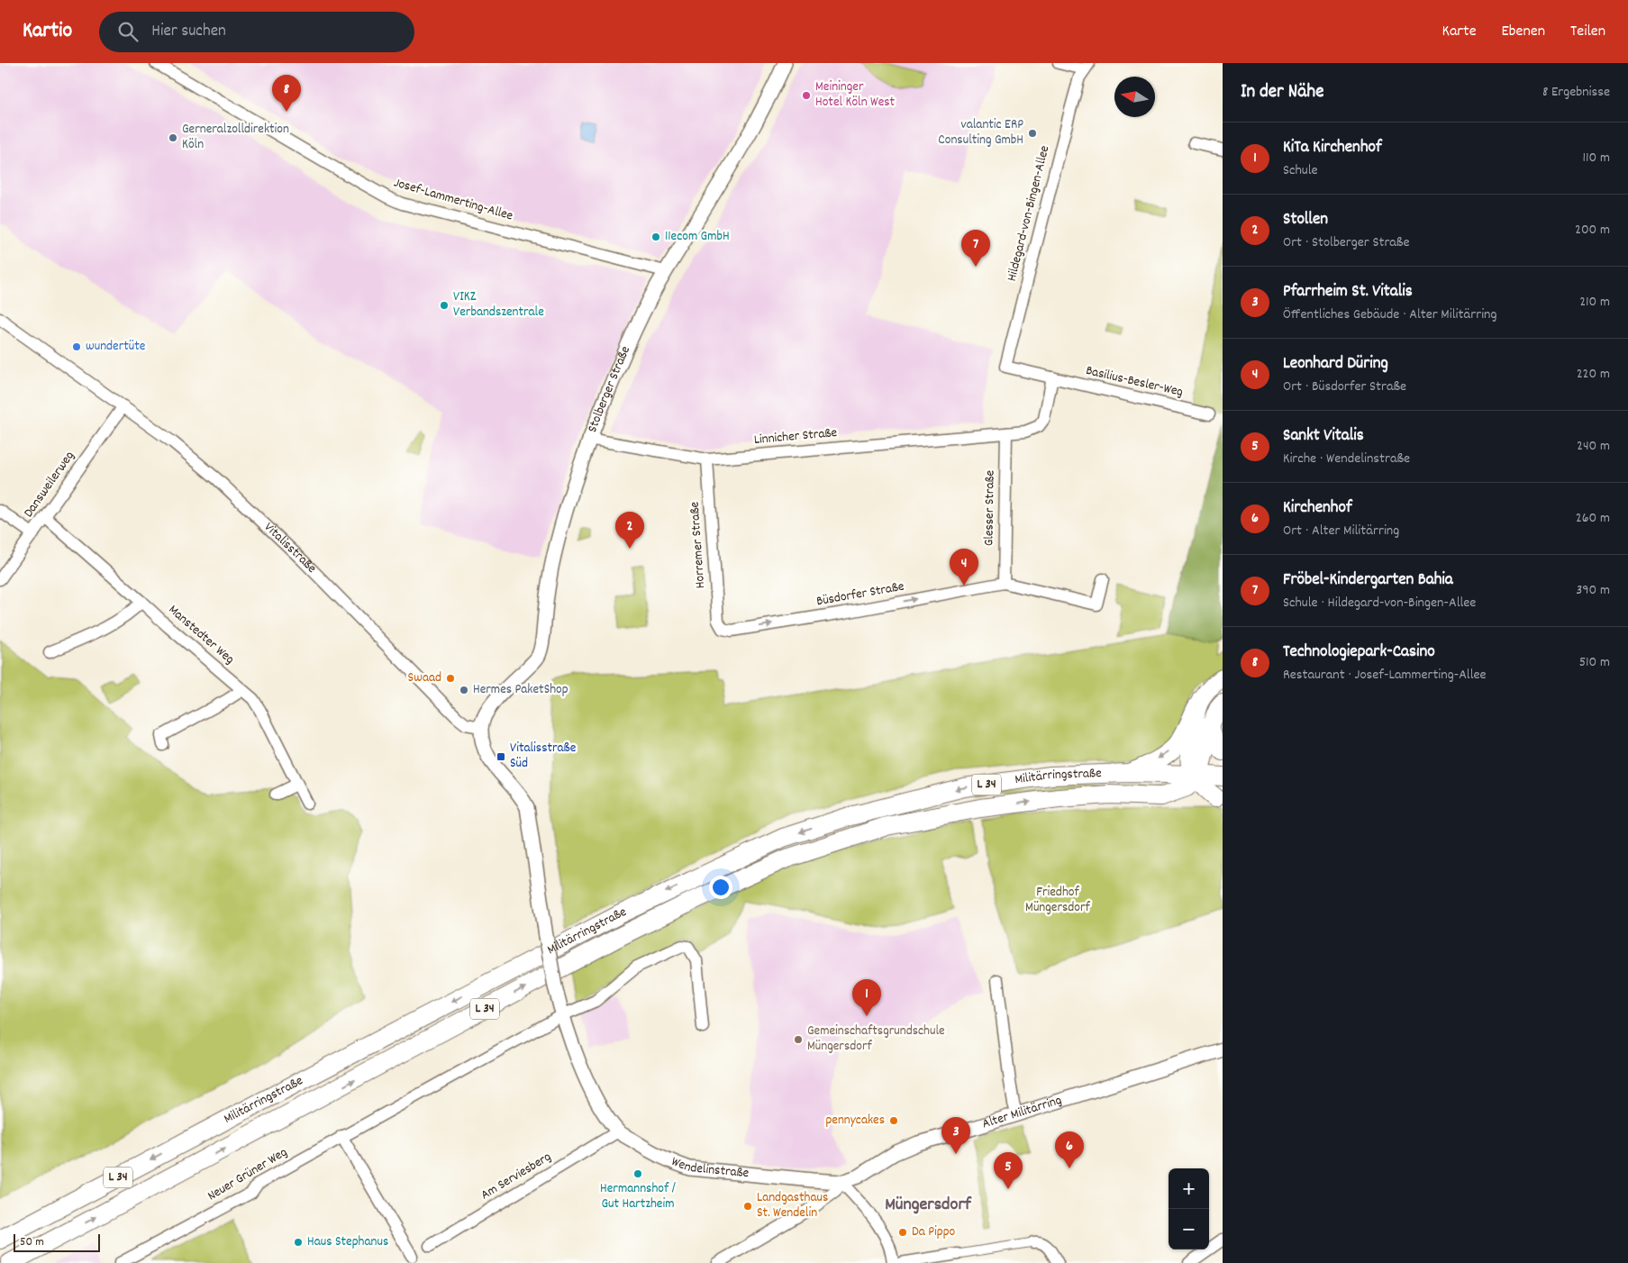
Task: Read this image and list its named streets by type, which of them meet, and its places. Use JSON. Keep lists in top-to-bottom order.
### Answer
{
  "streets": {
    "main road": ["Militärringstraße", "L 34"],
    "street": [
      "Josef-Lammerting-Allee",
      "Hildegard-von-Bingen-Allee",
      "Basilius-Besler-Weg",
      "Stolberger Straße",
      "Linnicher Straße",
      "Dansweilerweg",
      "Glesser Straße",
      "Horremer Straße",
      "Vitalisstraße",
      "Büsdorfer Straße",
      "Manstedter Weg",
      "Alter Militärring",
      "Wendelinstraße",
      "Neuer Grüner Weg",
      "Am Serviesberg"
    ]
  },
  "crossings": [
    ["Josef-Lammerting-Allee", "Stolberger Straße"],
    ["Hildegard-von-Bingen-Allee", "Basilius-Besler-Weg"],
    ["Stolberger Straße", "Linnicher Straße"],
    ["Stolberger Straße", "Vitalisstraße"],
    ["Stolberger Straße", "Wendelinstraße"],
    ["Linnicher Straße", "Glesser Straße"],
    ["Linnicher Straße", "Horremer Straße"],
    ["Dansweilerweg", "Vitalisstraße"],
    ["Dansweilerweg", "Manstedter Weg"],
    ["Glesser Straße", "Büsdorfer Straße"],
    ["Horremer Straße", "Büsdorfer Straße"],
    ["Vitalisstraße", "Wendelinstraße"],
    ["Alter Militärring", "Wendelinstraße"],
    ["Wendelinstraße", "Neuer Grüner Weg"],
    ["Wendelinstraße", "Am Serviesberg"]
  ],
  "one_way": ["Büsdorfer Straße"],
  "districts": ["Müngersdorf"],
  "parks": ["Friedhof Müngersdorf"],
  "places": {
    "other": [
      "Meininger Hotel Köln West",
      "valantic ERP Consulting GmbH",
      "Gerneralzolldirektion Köln",
      "11ecom GmbH",
      "VIKZ Verbandszentrale",
      "wundertüte",
      "Swaad",
      "Hermes PaketShop",
      "Gemeinschaftsgrundschule Müngersdorf",
      "pennycakes",
      "Hermannshof / Gut Hartzheim",
      "Landgasthaus St. Wendelin",
      "Da Pippo",
      "Haus Stephanus"
    ],
    "transit": ["Vitalisstraße Süd"]
  },
  "scale_bar": "50 m",
  "north": "left",
  "page": {
    "header": "Kartio",
    "search": "Hier suchen",
    "nav": ["Karte", "Ebenen", "Teilen"],
    "heading": ["In der Nähe", "8 Ergebnisse"],
    "pins": [
      "8",
      "7",
      "2",
      "4",
      "1",
      "3",
      "6",
      "5"
    ],
    "list": [
      {
        "mark": "1",
        "name": "KiTa Kirchenhof",
        "note": "Schule",
        "value": "110 m"
      },
      {
        "mark": "2",
        "name": "Stollen",
        "note": "Ort · Stolberger Straße",
        "value": "200 m"
      },
      {
        "mark": "3",
        "name": "Pfarrheim St. Vitalis",
        "note": "Öffentliches Gebäude · Alter Militärring",
        "value": "210 m"
      },
      {
        "mark": "4",
        "name": "Leonhard Düring",
        "note": "Ort · Büsdorfer Straße",
        "value": "220 m"
      },
      {
        "mark": "5",
        "name": "Sankt Vitalis",
        "note": "Kirche · Wendelinstraße",
        "value": "240 m"
      },
      {
        "mark": "6",
        "name": "Kirchenhof",
        "note": "Ort · Alter Militärring",
        "value": "260 m"
      },
      {
        "mark": "7",
        "name": "Fröbel-Kindergarten Bahia",
        "note": "Schule · Hildegard-von-Bingen-Allee",
        "value": "390 m"
      },
      {
        "mark": "8",
        "name": "Technologiepark-Casino",
        "note": "Restaurant · Josef-Lammerting-Allee",
        "value": "510 m"
      }
    ],
    "map_buttons": ["+", "−"],
    "scale": "50 m"
  }
}
